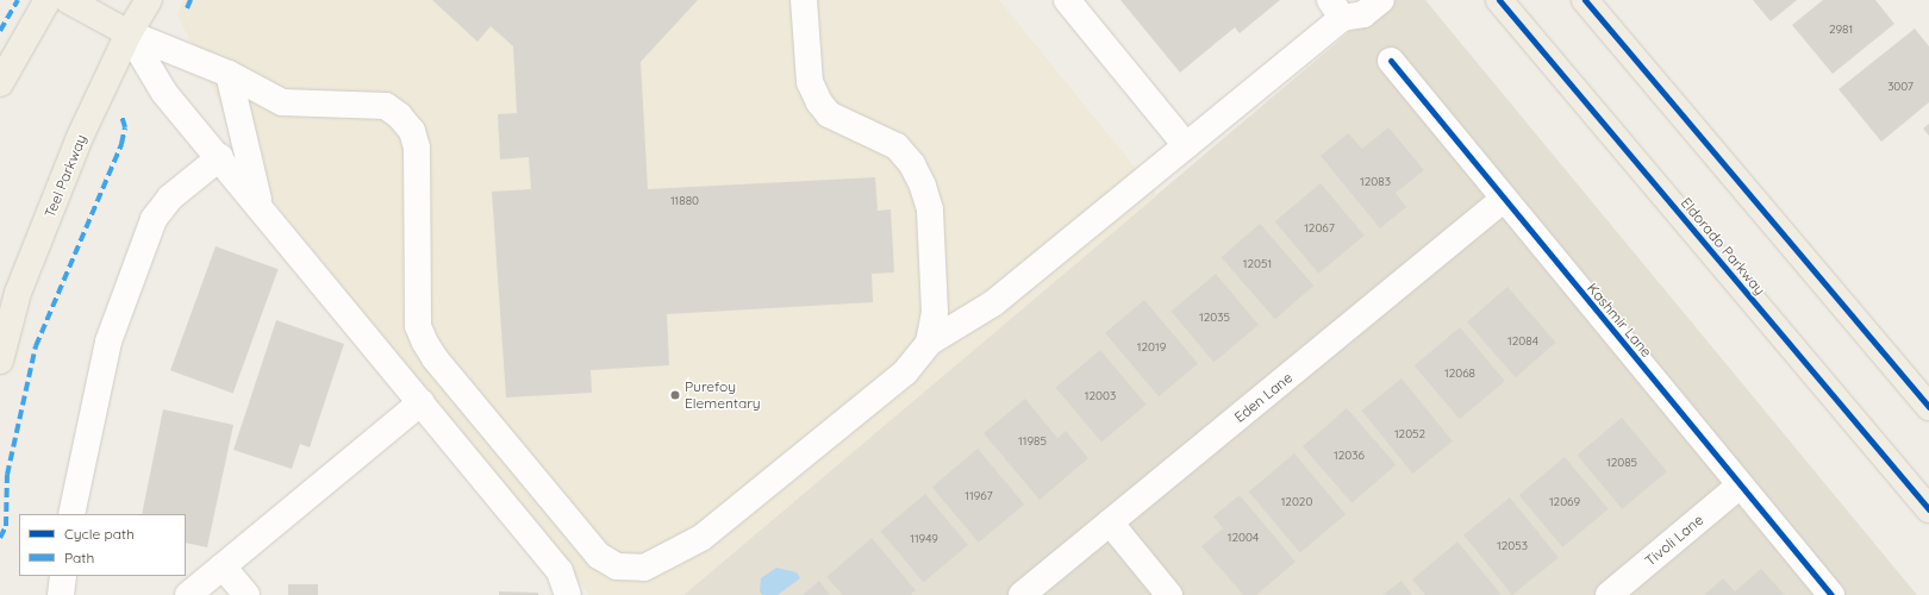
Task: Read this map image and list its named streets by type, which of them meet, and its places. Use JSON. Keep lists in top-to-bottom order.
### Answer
{
  "streets": {
    "main road": ["Teel Parkway", "Eldorado Parkway"],
    "street": ["Kashmir Lane", "Eden Lane", "Tivoli Lane"]
  },
  "crossings": [
    ["Kashmir Lane", "Eden Lane"],
    ["Kashmir Lane", "Tivoli Lane"]
  ],
  "places": ["Purefoy Elementary"],
  "house_numbers": [
    "2981",
    "3007",
    "12083",
    "11880",
    "12067",
    "12051",
    "12035",
    "12084",
    "12019",
    "12068",
    "12003",
    "12052",
    "11985",
    "12036",
    "12085",
    "11967",
    "12020",
    "12069",
    "12004",
    "11949",
    "12053"
  ],
  "legend": ["Cycle path", "Path"]
}
